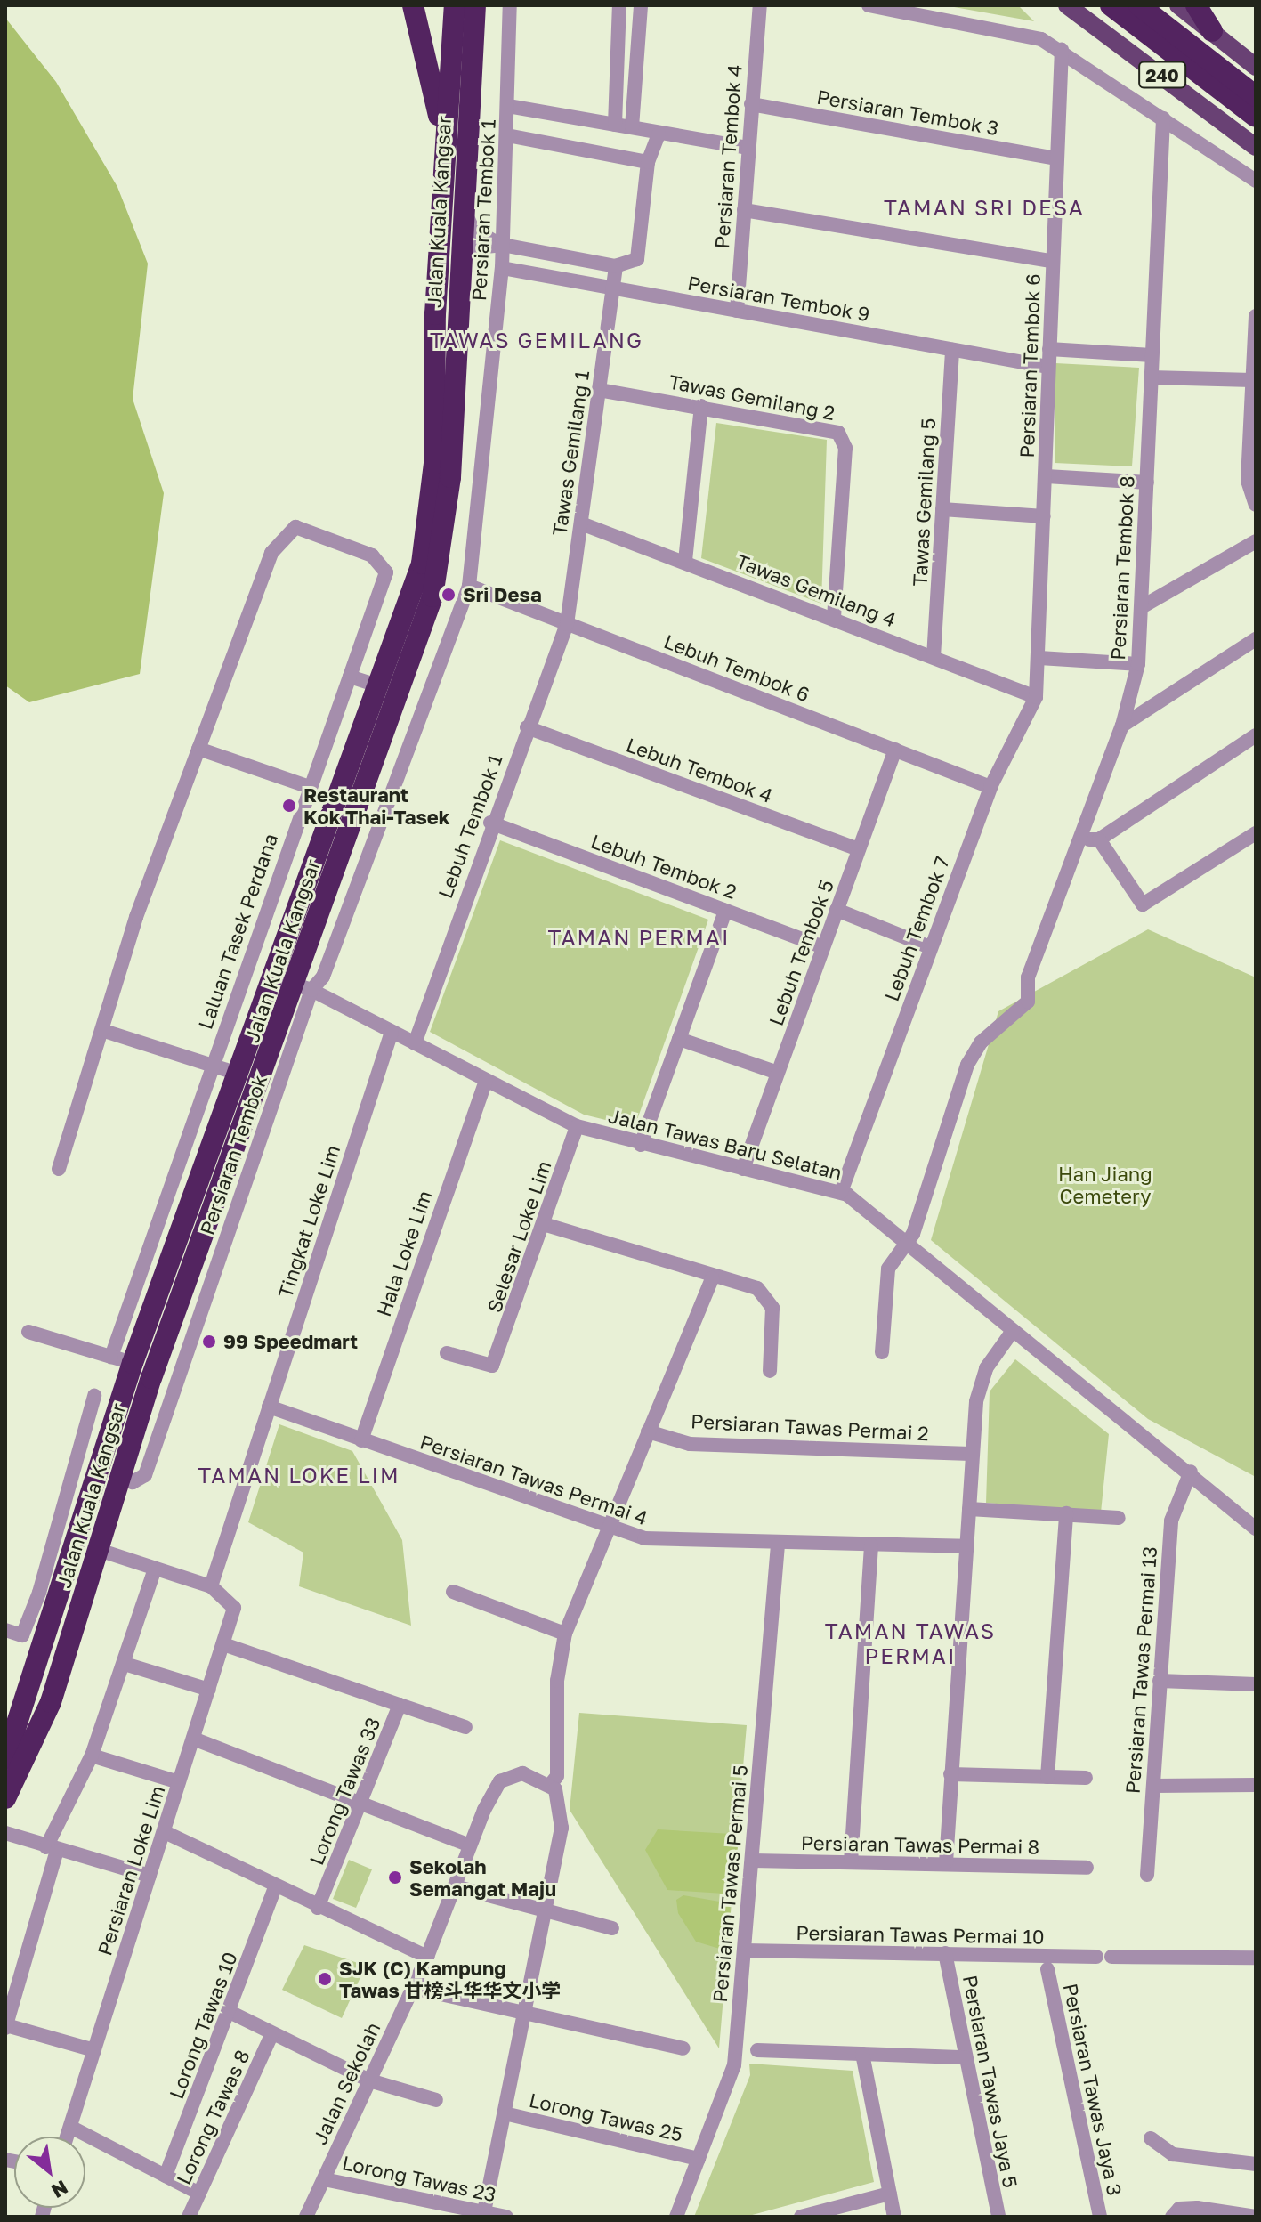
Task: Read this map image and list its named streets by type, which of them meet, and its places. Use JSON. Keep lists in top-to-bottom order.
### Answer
{
  "streets": {
    "highway": ["Jalan Kuala Kangsar"],
    "main road": ["240"],
    "street": [
      "Persiaran Tembok 3",
      "Persiaran Tembok 4",
      "Persiaran Tembok 1",
      "Persiaran Tembok 9",
      "Persiaran Tembok 6",
      "Tawas Gemilang 2",
      "Tawas Gemilang 1",
      "Tawas Gemilang 5",
      "Persiaran Tembok 8",
      "Tawas Gemilang 4",
      "Lebuh Tembok 6",
      "Lebuh Tembok 4",
      "Lebuh Tembok 1",
      "Lebuh Tembok 2",
      "Lebuh Tembok 7",
      "Laluan Tasek Perdana",
      "Lebuh Tembok 5",
      "Jalan Tawas Baru Selatan",
      "Tingkat Loke Lim",
      "Selesar Loke Lim",
      "Hala Loke Lim",
      "Persiaran Tawas Permai 2",
      "Persiaran Tawas Permai 4",
      "Persiaran Tawas Permai 13",
      "Lorong Tawas 33",
      "Persiaran Tawas Permai 8",
      "Persiaran Loke Lim",
      "Persiaran Tawas Permai 5",
      "Persiaran Tawas Permai 10",
      "Lorong Tawas 10",
      "Persiaran Tawas Jaya 5",
      "Jalan Sekolah",
      "Persiaran Tawas Jaya 3",
      "Lorong Tawas 8",
      "Lorong Tawas 25",
      "Lorong Tawas 23"
    ]
  },
  "crossings": [
    ["Persiaran Tembok 3", "Persiaran Tembok 4"],
    ["Persiaran Tembok 3", "Persiaran Tembok 6"],
    ["Persiaran Tembok 4", "Persiaran Tembok 9"],
    ["Persiaran Tembok 1", "Persiaran Tembok 9"],
    ["Persiaran Tembok 1", "Lebuh Tembok 6"],
    ["Jalan Kuala Kangsar", "Jalan Tawas Baru Selatan"],
    ["Persiaran Tembok 9", "Persiaran Tembok 6"],
    ["Persiaran Tembok 9", "Tawas Gemilang 1"],
    ["Persiaran Tembok 9", "Tawas Gemilang 5"],
    ["Persiaran Tembok 6", "Tawas Gemilang 4"],
    ["Persiaran Tembok 6", "Lebuh Tembok 7"],
    ["Tawas Gemilang 2", "Tawas Gemilang 1"],
    ["Tawas Gemilang 2", "Tawas Gemilang 4"],
    ["Tawas Gemilang 1", "Tawas Gemilang 4"],
    ["Tawas Gemilang 1", "Lebuh Tembok 6"],
    ["Tawas Gemilang 1", "Lebuh Tembok 1"],
    ["Tawas Gemilang 5", "Tawas Gemilang 4"],
    ["Persiaran Tembok 8", "Jalan Tawas Baru Selatan"],
    ["Tawas Gemilang 4", "Lebuh Tembok 7"],
    ["Lebuh Tembok 6", "Lebuh Tembok 1"],
    ["Lebuh Tembok 6", "Lebuh Tembok 7"],
    ["Lebuh Tembok 6", "Lebuh Tembok 5"],
    ["Lebuh Tembok 4", "Lebuh Tembok 1"],
    ["Lebuh Tembok 4", "Lebuh Tembok 5"],
    ["Lebuh Tembok 1", "Lebuh Tembok 2"],
    ["Lebuh Tembok 1", "Jalan Tawas Baru Selatan"],
    ["Lebuh Tembok 2", "Lebuh Tembok 5"],
    ["Lebuh Tembok 7", "Jalan Tawas Baru Selatan"],
    ["Lebuh Tembok 5", "Jalan Tawas Baru Selatan"],
    ["Jalan Tawas Baru Selatan", "Tingkat Loke Lim"],
    ["Jalan Tawas Baru Selatan", "Selesar Loke Lim"],
    ["Jalan Tawas Baru Selatan", "Hala Loke Lim"],
    ["Jalan Tawas Baru Selatan", "Persiaran Tawas Permai 13"],
    ["Tingkat Loke Lim", "Persiaran Tawas Permai 4"],
    ["Tingkat Loke Lim", "Persiaran Loke Lim"],
    ["Hala Loke Lim", "Persiaran Tawas Permai 4"],
    ["Persiaran Tawas Permai 4", "Persiaran Tawas Permai 5"],
    ["Lorong Tawas 33", "Persiaran Loke Lim"],
    ["Persiaran Tawas Permai 8", "Persiaran Tawas Permai 5"],
    ["Persiaran Tawas Permai 5", "Persiaran Tawas Permai 10"],
    ["Persiaran Tawas Permai 5", "Lorong Tawas 25"],
    ["Persiaran Tawas Permai 10", "Persiaran Tawas Jaya 5"],
    ["Jalan Sekolah", "Lorong Tawas 23"]
  ],
  "districts": [
    "TAMAN SRI DESA",
    "TAWAS GEMILANG",
    "TAMAN PERMAI",
    "TAMAN LOKE LIM",
    "TAMAN TAWAS PERMAI"
  ],
  "parks": ["Han Jiang Cemetery"],
  "places": [
    "Sri Desa",
    "Restaurant Kok Thai-Tasek",
    "99 Speedmart",
    "Sekolah Semangat Maju",
    "SJK (C) Kampung Tawas 甘榜斗华华文小学"
  ],
  "north": "bottom right"
}
